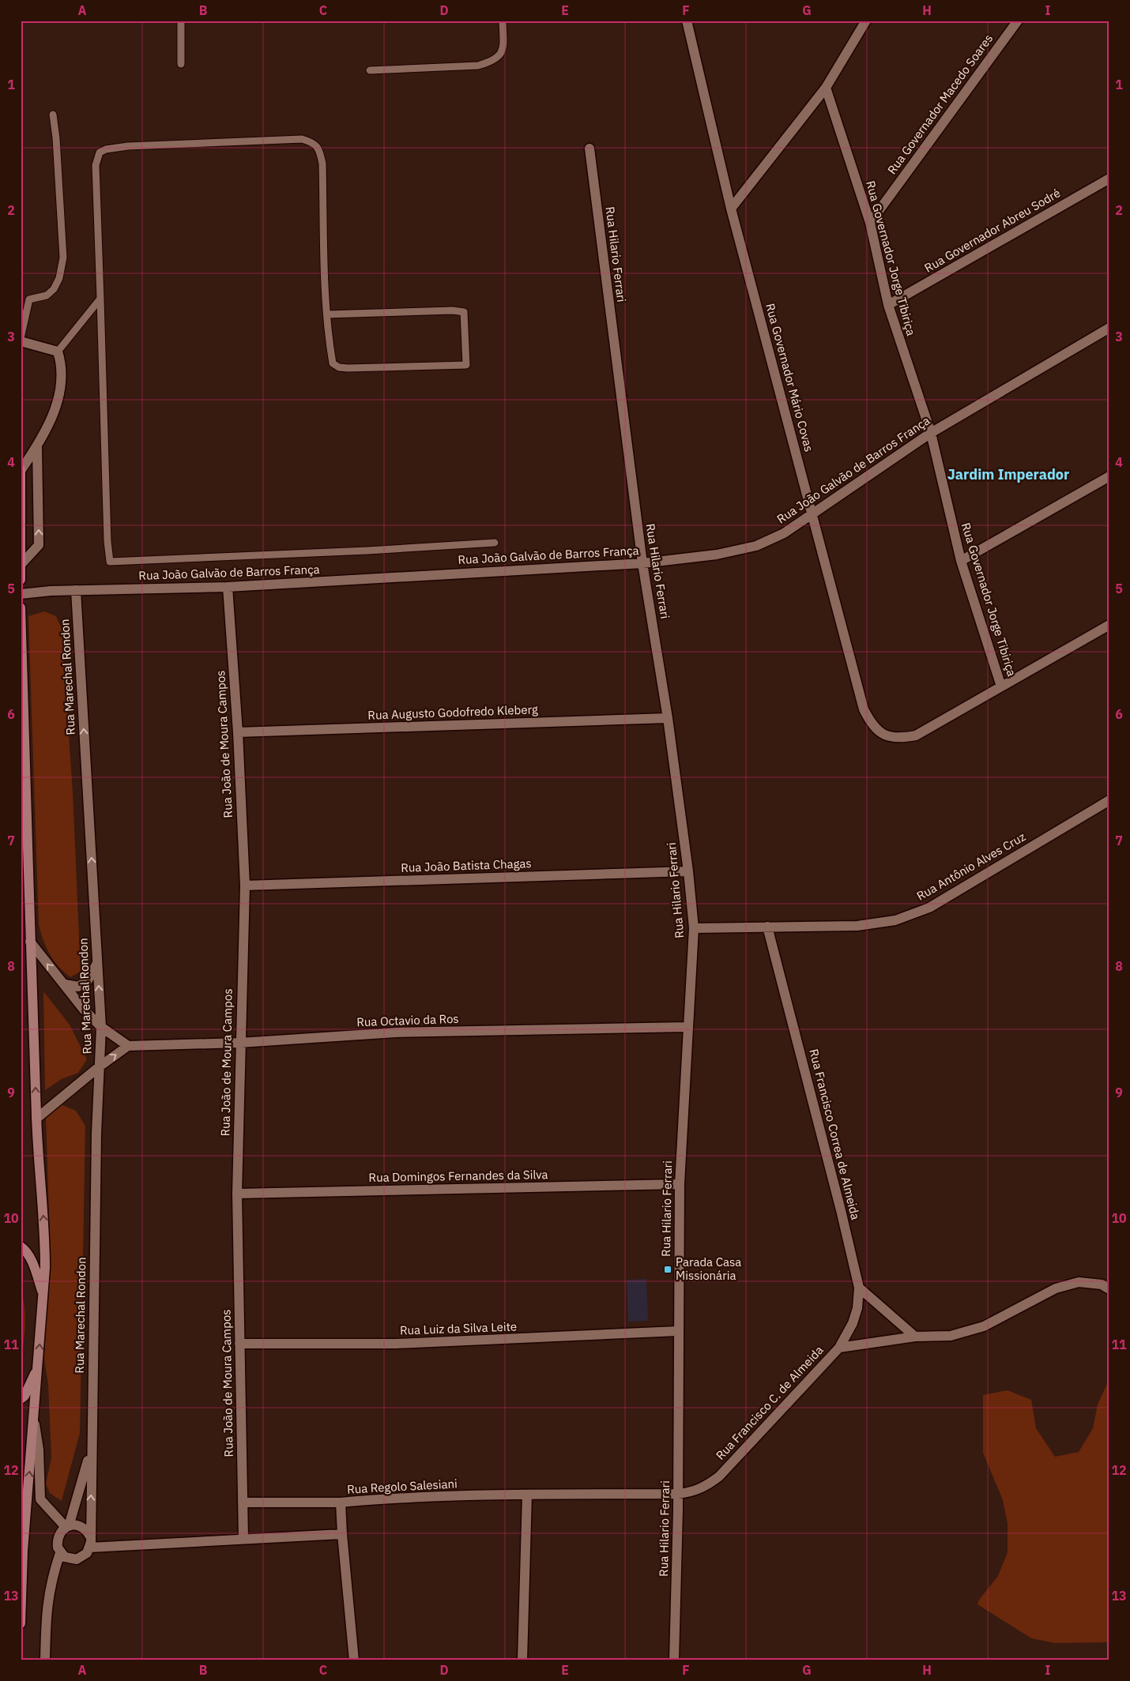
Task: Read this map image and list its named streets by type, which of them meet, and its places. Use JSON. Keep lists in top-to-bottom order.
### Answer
{
  "streets": {
    "street": [
      "Rua Governador Macedo Soares",
      "Rua Governador Abreu Sodré",
      "Rua Hilario Ferrari",
      "Rua Governador Jorge Tibiriça",
      "Rua Governador Mário Covas",
      "Rua João Galvão de Barros França",
      "Rua Marechal Rondon",
      "Rua Augusto Godofredo Kleberg",
      "Rua João de Moura Campos",
      "Rua João Batista Chagas",
      "Rua Antônio Alves Cruz",
      "Rua Octavio da Ros",
      "Rua Francisco Correa de Almeida",
      "Rua Domingos Fernandes da Silva",
      "Rua Luiz da Silva Leite",
      "Rua Francisco C. de Almeida",
      "Rua Regolo Salesiani"
    ]
  },
  "crossings": [
    ["Rua Governador Macedo Soares", "Rua Governador Jorge Tibiriça"],
    ["Rua Governador Abreu Sodré", "Rua Governador Jorge Tibiriça"],
    ["Rua Hilario Ferrari", "Rua João Galvão de Barros França"],
    ["Rua Hilario Ferrari", "Rua Augusto Godofredo Kleberg"],
    ["Rua Hilario Ferrari", "Rua João Batista Chagas"],
    ["Rua Hilario Ferrari", "Rua Antônio Alves Cruz"],
    ["Rua Hilario Ferrari", "Rua Octavio da Ros"],
    ["Rua Hilario Ferrari", "Rua Domingos Fernandes da Silva"],
    ["Rua Hilario Ferrari", "Rua Luiz da Silva Leite"],
    ["Rua Hilario Ferrari", "Rua Francisco C. de Almeida"],
    ["Rua Hilario Ferrari", "Rua Regolo Salesiani"],
    ["Rua Governador Jorge Tibiriça", "Rua Governador Mário Covas"],
    ["Rua Governador Jorge Tibiriça", "Rua João Galvão de Barros França"],
    ["Rua Governador Mário Covas", "Rua João Galvão de Barros França"],
    ["Rua João Galvão de Barros França", "Rua Marechal Rondon"],
    ["Rua João Galvão de Barros França", "Rua João de Moura Campos"],
    ["Rua Augusto Godofredo Kleberg", "Rua João de Moura Campos"],
    ["Rua João de Moura Campos", "Rua João Batista Chagas"],
    ["Rua João de Moura Campos", "Rua Octavio da Ros"],
    ["Rua João de Moura Campos", "Rua Domingos Fernandes da Silva"],
    ["Rua João de Moura Campos", "Rua Luiz da Silva Leite"],
    ["Rua Antônio Alves Cruz", "Rua Francisco Correa de Almeida"],
    ["Rua Francisco Correa de Almeida", "Rua Francisco C. de Almeida"],
    ["Rua Francisco C. de Almeida", "Rua Regolo Salesiani"]
  ],
  "one_way": ["Rua Marechal Rondon"],
  "districts": ["Jardim Imperador"],
  "places": {
    "transit": ["Parada Casa Missionária"]
  },
  "grid": {
    "columns": [
      "A",
      "B",
      "C",
      "D",
      "E",
      "F",
      "G",
      "H",
      "I"
    ],
    "rows": [
      "1",
      "2",
      "3",
      "4",
      "5",
      "6",
      "7",
      "8",
      "9",
      "10",
      "11",
      "12",
      "13"
    ]
  }
}
